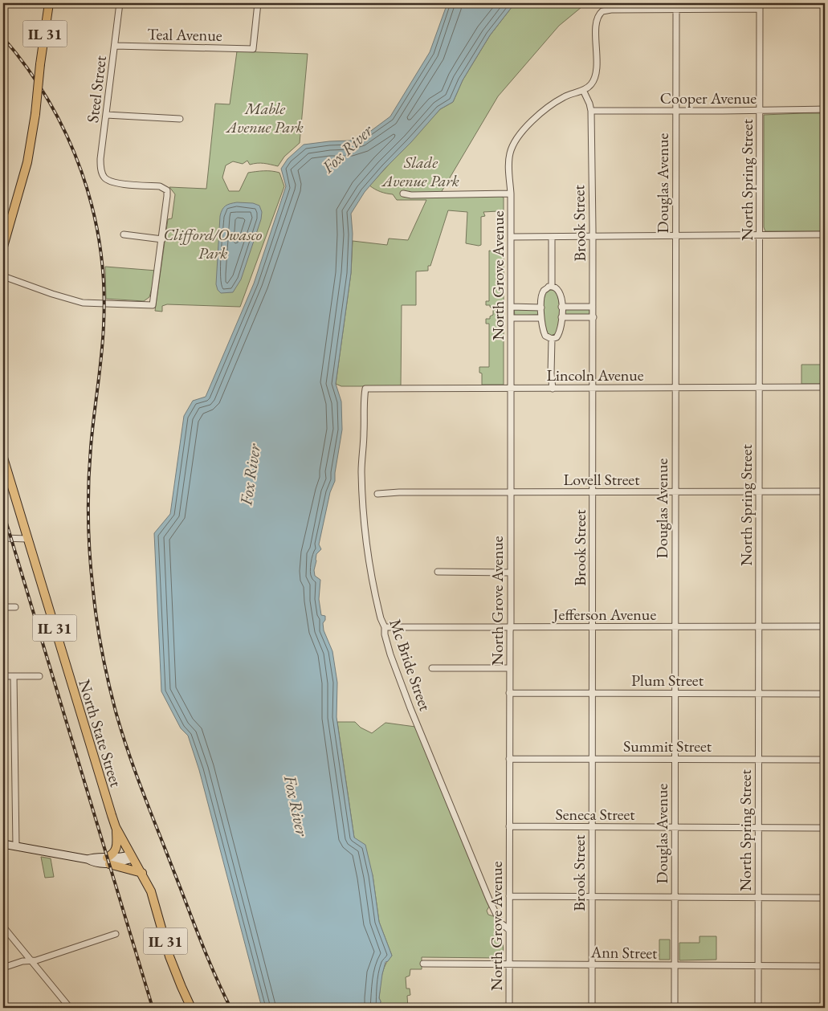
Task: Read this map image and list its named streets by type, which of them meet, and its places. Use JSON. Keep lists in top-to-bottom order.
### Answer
{
  "streets": {
    "main road": ["IL 31", "North State Street"],
    "street": [
      "Teal Avenue",
      "Steel Street",
      "Cooper Avenue",
      "North Spring Street",
      "Douglas Avenue",
      "Brook Street",
      "North Grove Avenue",
      "Lincoln Avenue",
      "Lovell Street",
      "Jefferson Avenue",
      "Mc Bride Street",
      "Plum Street",
      "Summit Street",
      "Seneca Street",
      "Ann Street"
    ]
  },
  "crossings": [
    ["Teal Avenue", "Steel Street"],
    ["Cooper Avenue", "North Spring Street"],
    ["Cooper Avenue", "Douglas Avenue"],
    ["Cooper Avenue", "Brook Street"],
    ["North Spring Street", "Lincoln Avenue"],
    ["North Spring Street", "Lovell Street"],
    ["North Spring Street", "Jefferson Avenue"],
    ["North Spring Street", "Plum Street"],
    ["North Spring Street", "Summit Street"],
    ["North Spring Street", "Seneca Street"],
    ["North Spring Street", "Ann Street"],
    ["Douglas Avenue", "Lincoln Avenue"],
    ["Douglas Avenue", "Lovell Street"],
    ["Douglas Avenue", "Jefferson Avenue"],
    ["Douglas Avenue", "Plum Street"],
    ["Douglas Avenue", "Summit Street"],
    ["Douglas Avenue", "Seneca Street"],
    ["Douglas Avenue", "Ann Street"],
    ["Brook Street", "North Grove Avenue"],
    ["Brook Street", "Lincoln Avenue"],
    ["Brook Street", "Lovell Street"],
    ["Brook Street", "Jefferson Avenue"],
    ["Brook Street", "Plum Street"],
    ["Brook Street", "Summit Street"],
    ["Brook Street", "Seneca Street"],
    ["Brook Street", "Ann Street"],
    ["North Grove Avenue", "Lincoln Avenue"],
    ["North Grove Avenue", "Lovell Street"],
    ["North Grove Avenue", "Jefferson Avenue"],
    ["North Grove Avenue", "Mc Bride Street"],
    ["North Grove Avenue", "Plum Street"],
    ["North Grove Avenue", "Summit Street"],
    ["North Grove Avenue", "Seneca Street"],
    ["North Grove Avenue", "Ann Street"],
    ["Lincoln Avenue", "Mc Bride Street"],
    ["Jefferson Avenue", "Mc Bride Street"]
  ],
  "water": ["Fox River"],
  "parks": ["Mable Avenue Park", "Slade Avenue Park", "Clifford/Owasco Park"]
}
